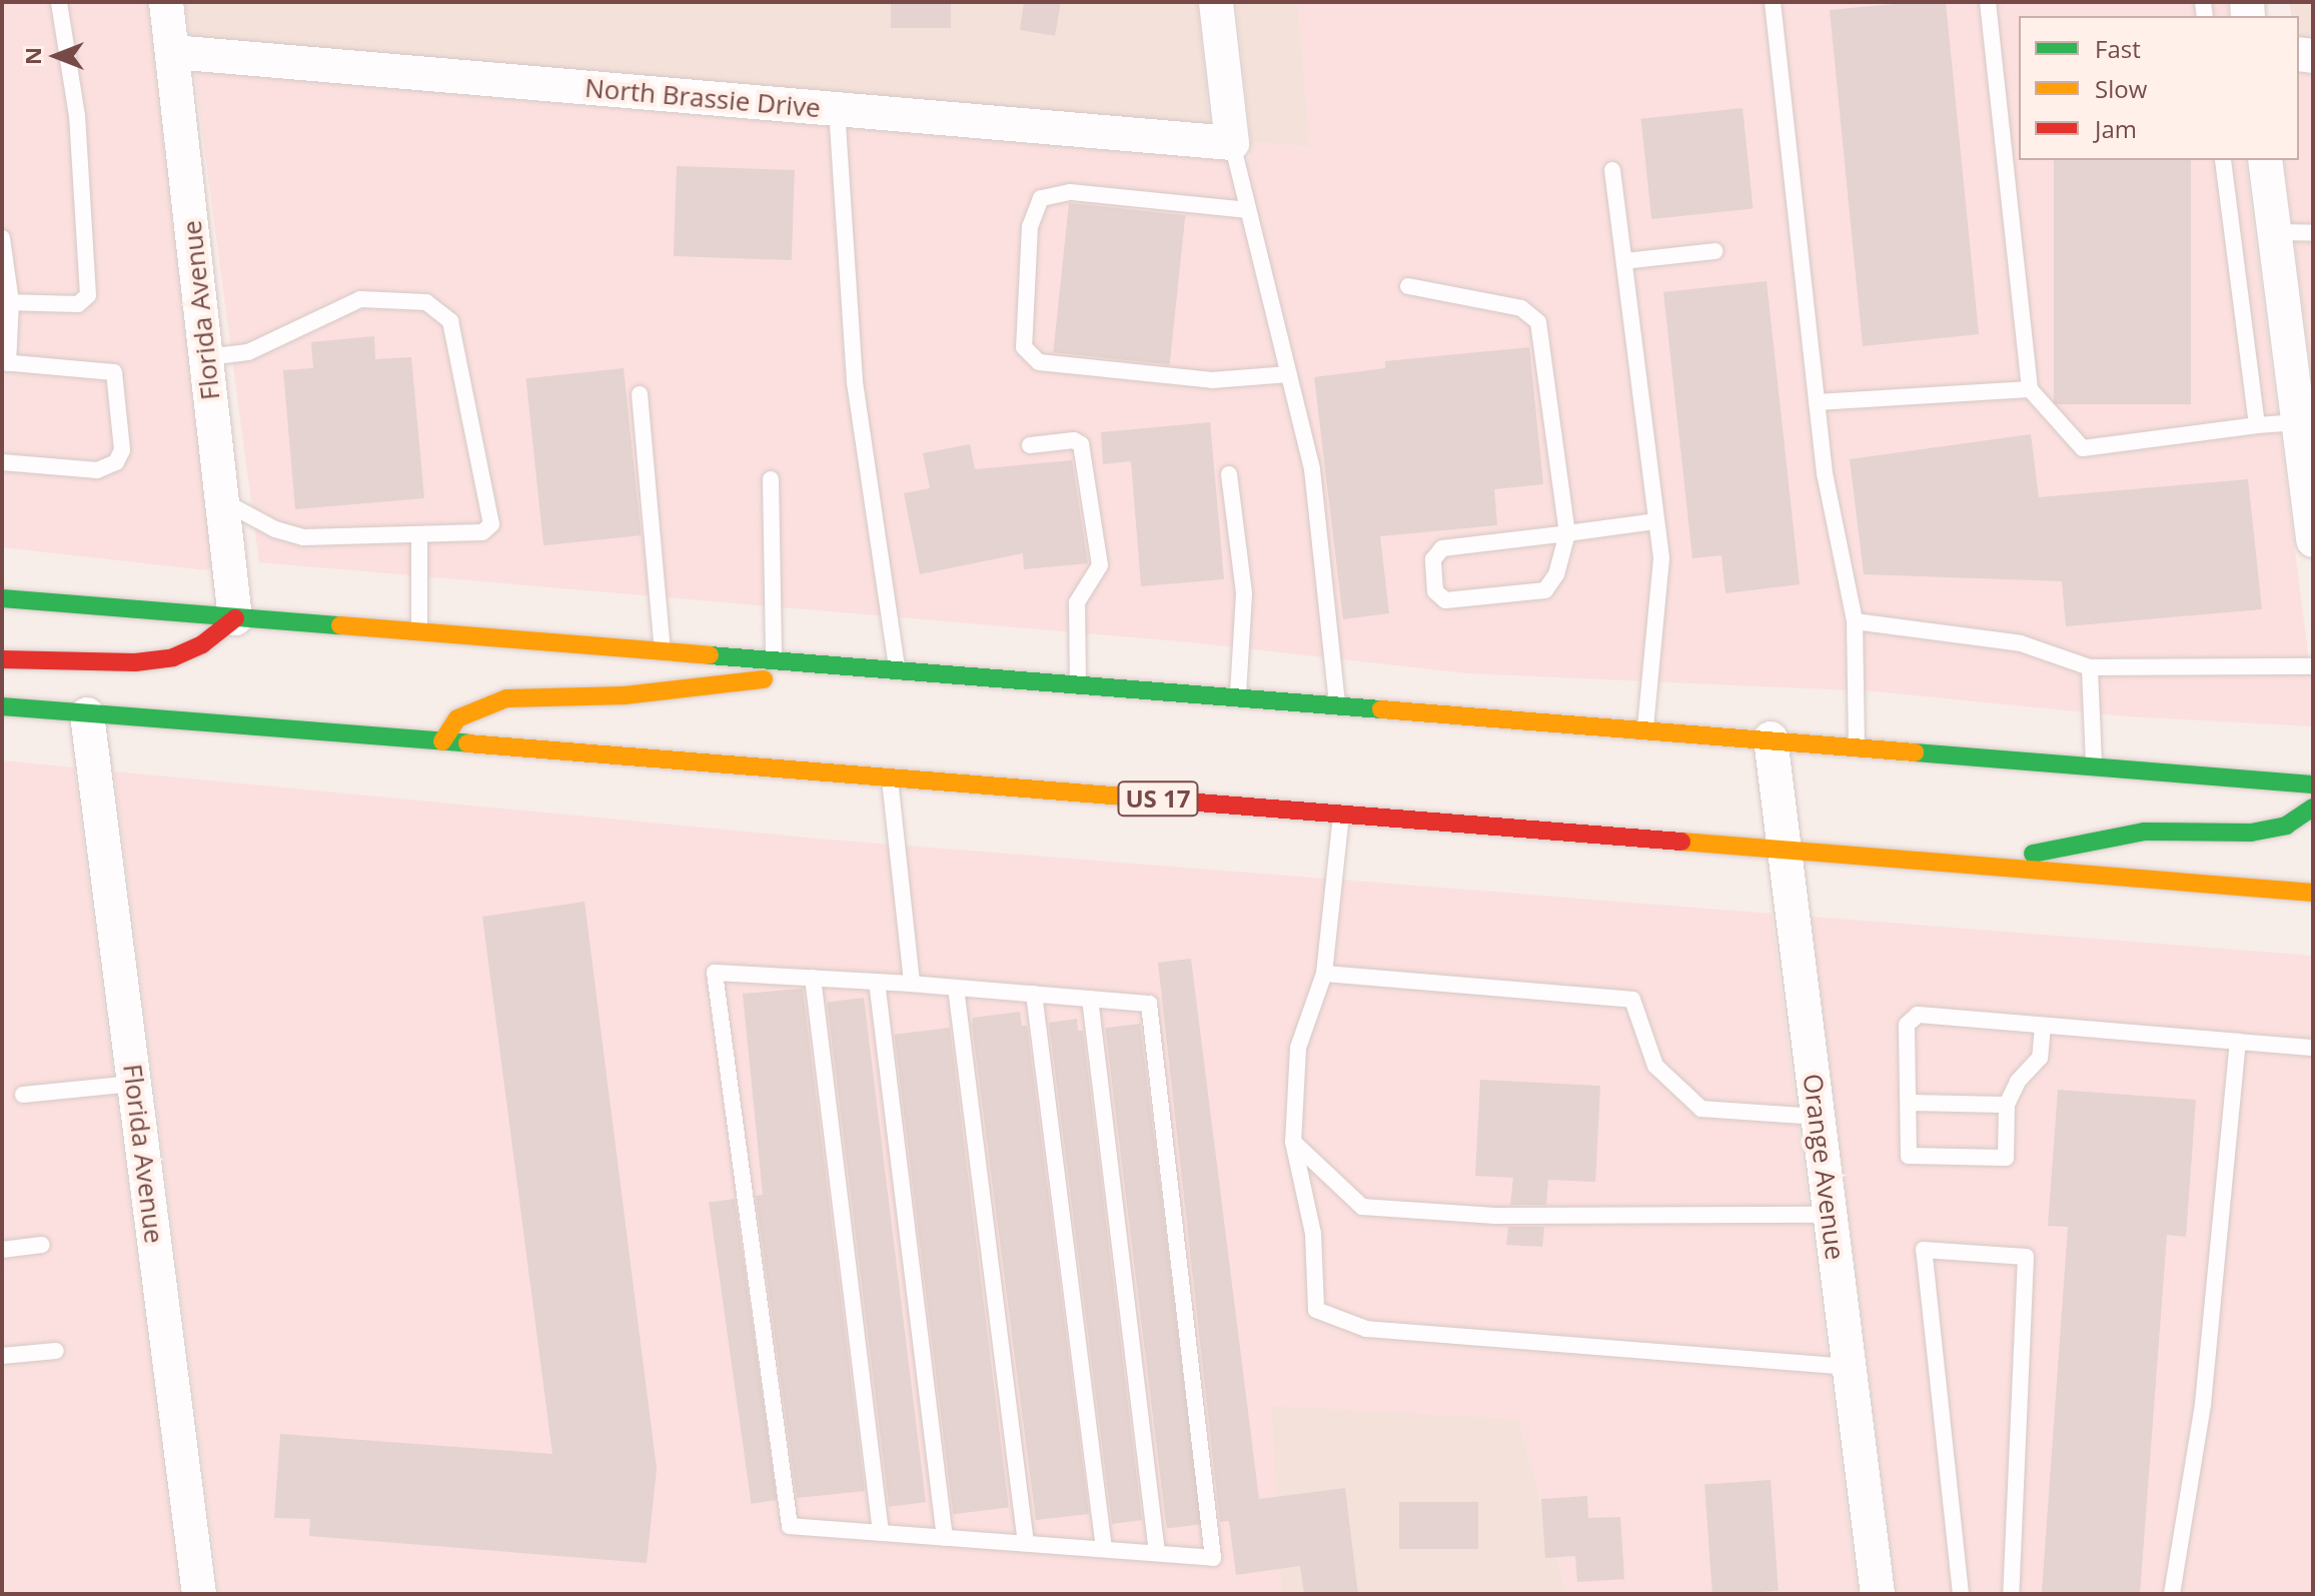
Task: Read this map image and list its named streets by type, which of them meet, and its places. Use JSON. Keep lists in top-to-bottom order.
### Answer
{
  "streets": {
    "main road": ["US 17"],
    "street": ["North Brassie Drive", "Florida Avenue", "Orange Avenue"]
  },
  "crossings": [
    ["North Brassie Drive", "Florida Avenue"],
    ["Florida Avenue", "US 17"],
    ["US 17", "Orange Avenue"]
  ],
  "legend": ["Fast", "Slow", "Jam"],
  "north": "left"
}
